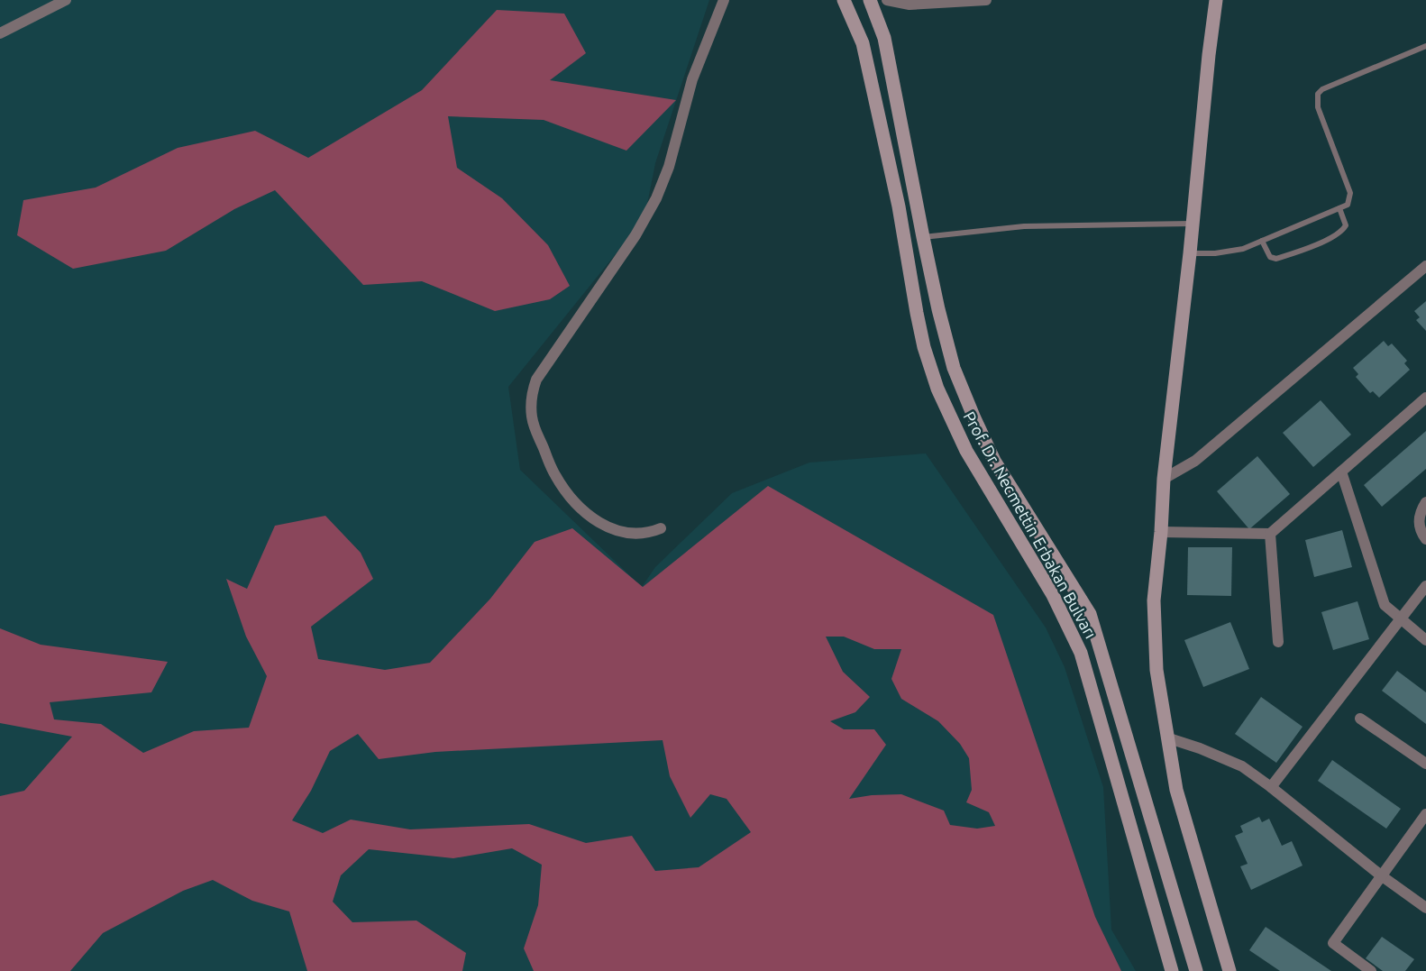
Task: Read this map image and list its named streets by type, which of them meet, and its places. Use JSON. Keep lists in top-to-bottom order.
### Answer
{
  "streets": {
    "main road": ["Prof. Dr. Necmettin Erbakan Bulvarı"]
  }
}
